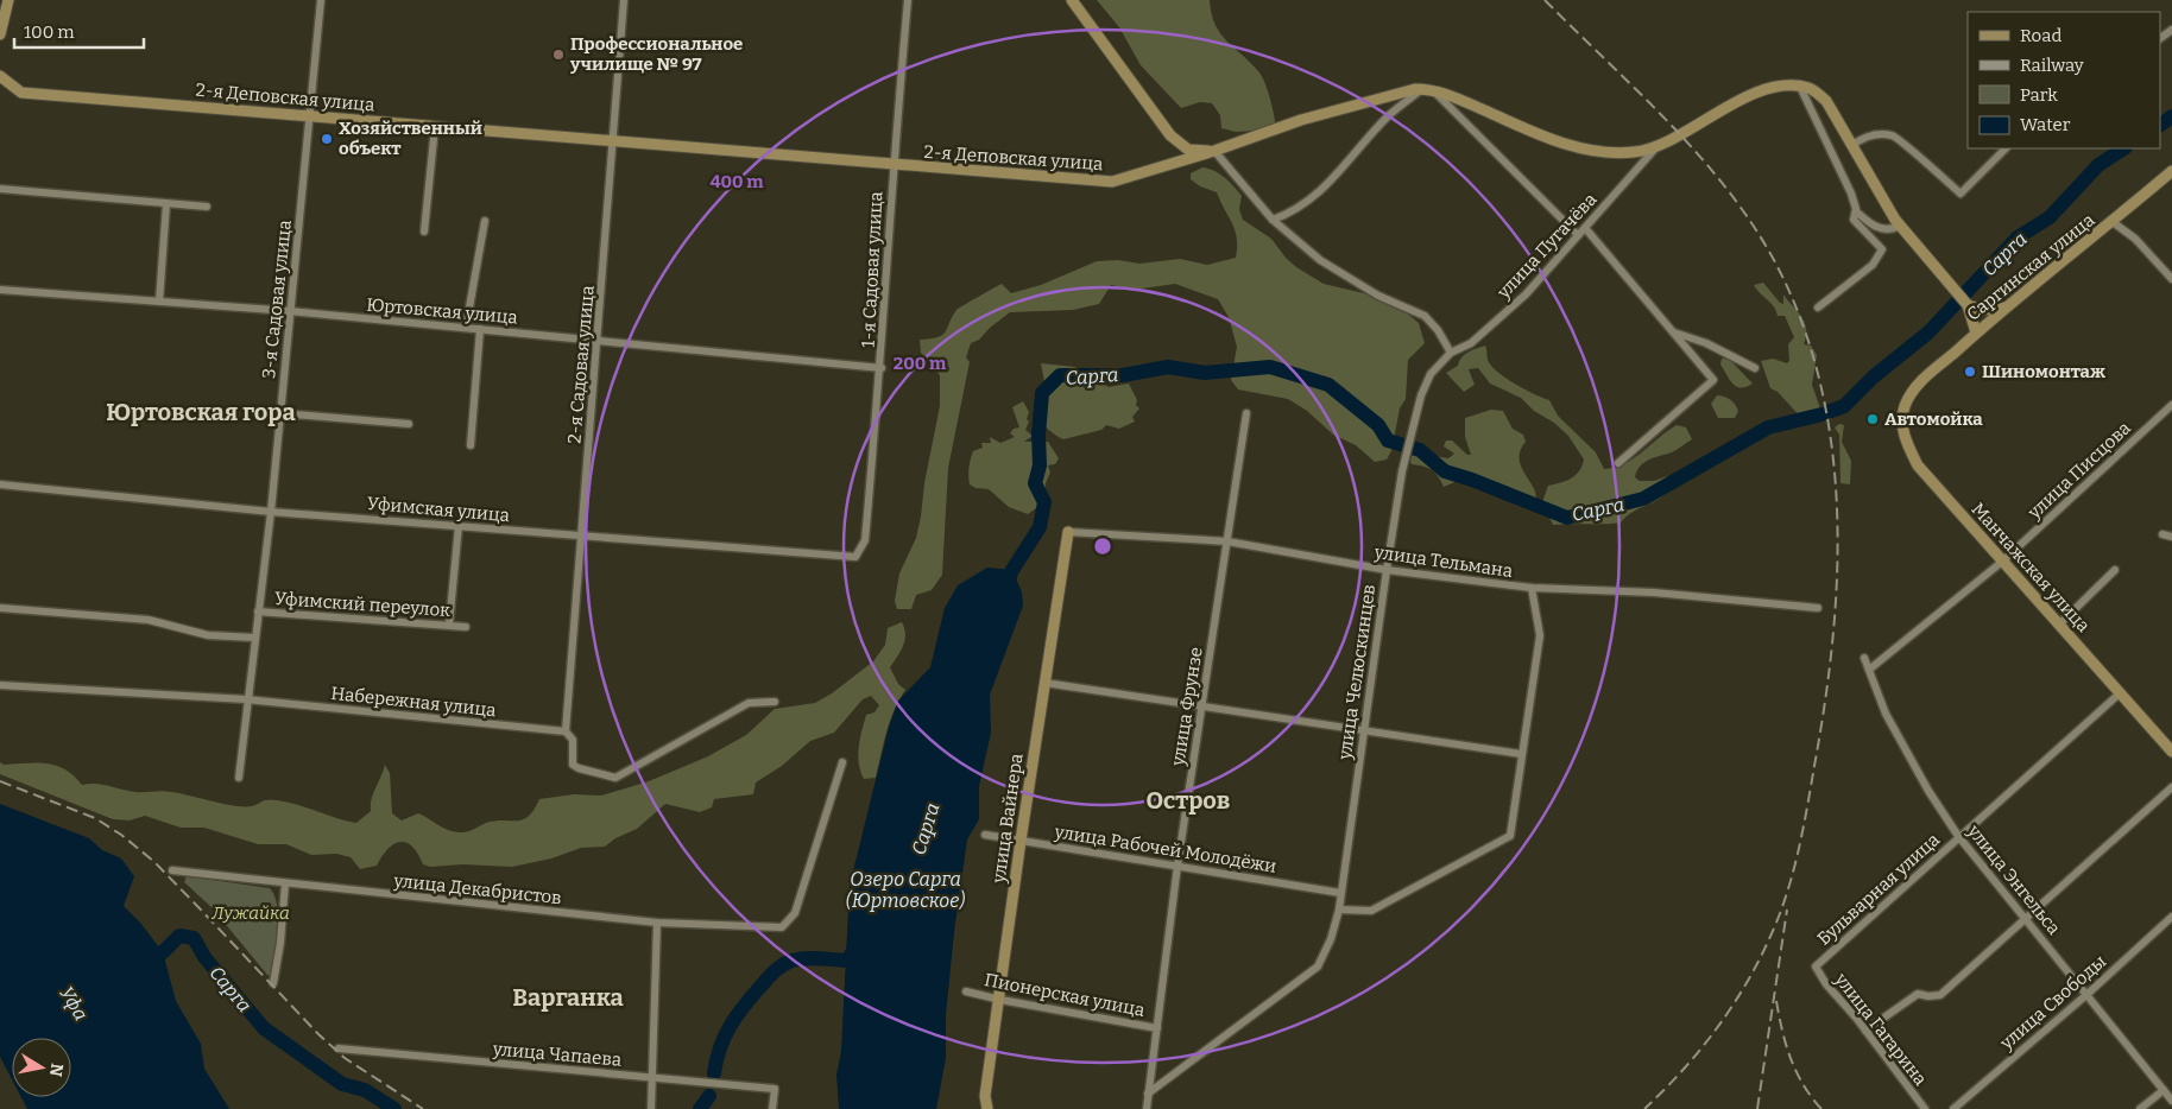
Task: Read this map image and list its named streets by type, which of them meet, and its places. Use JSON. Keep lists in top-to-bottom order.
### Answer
{
  "streets": {
    "street": [
      "2-я Деповская улица",
      "улица Пугачёва",
      "Саргинская улица",
      "1-я Садовая улица",
      "3-я Садовая улица",
      "Юртовская улица",
      "2-я Садовая улица",
      "улица Писцова",
      "Уфимская улица",
      "улица Тельмана",
      "Манчажская улица",
      "Уфимский переулок",
      "улица Челюскинцев",
      "Набережная улица",
      "улица Фрунзе",
      "улица Вайнера",
      "улица Рабочей Молодёжи",
      "улица Энгельса",
      "улица Декабристов",
      "Бульварная улица",
      "Пионерская улица",
      "улица Свободы",
      "улица Гагарина",
      "улица Чапаева"
    ]
  },
  "crossings": [
    ["2-я Деповская улица", "1-я Садовая улица"],
    ["2-я Деповская улица", "3-я Садовая улица"],
    ["2-я Деповская улица", "2-я Садовая улица"],
    ["улица Пугачёва", "улица Челюскинцев"],
    ["Саргинская улица", "Манчажская улица"],
    ["1-я Садовая улица", "Юртовская улица"],
    ["1-я Садовая улица", "Уфимская улица"],
    ["3-я Садовая улица", "Юртовская улица"],
    ["3-я Садовая улица", "Уфимская улица"],
    ["3-я Садовая улица", "Уфимский переулок"],
    ["3-я Садовая улица", "Набережная улица"],
    ["Юртовская улица", "2-я Садовая улица"],
    ["2-я Садовая улица", "Уфимская улица"],
    ["2-я Садовая улица", "Набережная улица"],
    ["улица Писцова", "Манчажская улица"],
    ["улица Писцова", "улица Энгельса"],
    ["улица Тельмана", "улица Челюскинцев"],
    ["улица Тельмана", "улица Фрунзе"],
    ["улица Тельмана", "улица Вайнера"],
    ["Манчажская улица", "Бульварная улица"],
    ["улица Челюскинцев", "улица Фрунзе"],
    ["улица Челюскинцев", "улица Рабочей Молодёжи"],
    ["улица Фрунзе", "улица Рабочей Молодёжи"],
    ["улица Фрунзе", "Пионерская улица"],
    ["улица Вайнера", "улица Рабочей Молодёжи"],
    ["улица Вайнера", "Пионерская улица"],
    ["улица Энгельса", "Бульварная улица"],
    ["улица Энгельса", "улица Свободы"],
    ["Бульварная улица", "улица Гагарина"]
  ],
  "districts": ["Юртовская гора", "Остров", "Варганка"],
  "water": ["Сарга", "Озеро Сарга (Юртовское)", "Уфа"],
  "parks": ["Лужайка"],
  "places": [
    "Профессиональное училище № 97",
    "Хозяйственный объект",
    "Шиномонтаж",
    "Автомойка"
  ],
  "legend": [
    "Road",
    "Railway",
    "Park",
    "Water"
  ],
  "scale_bar": "100 m",
  "north": "right",
  "rings": ["400 m", "200 m"]
}
